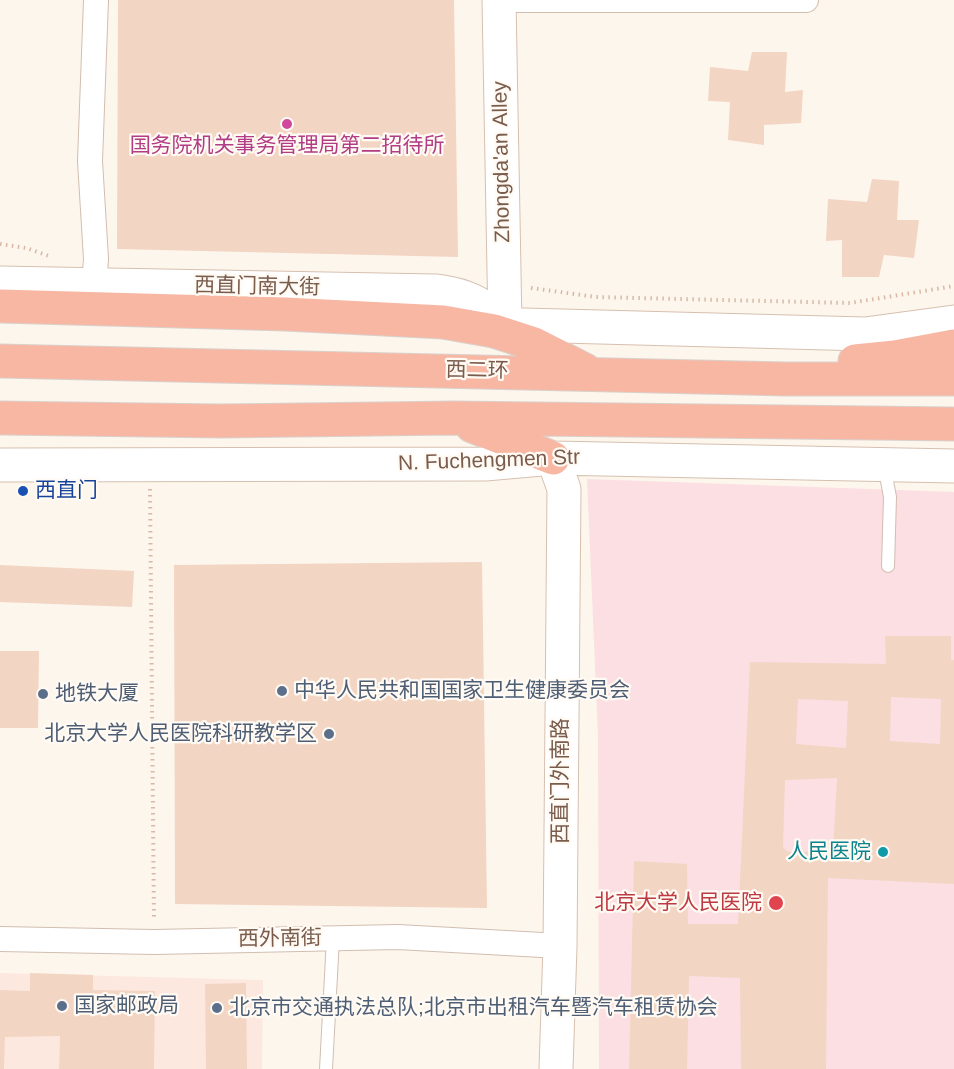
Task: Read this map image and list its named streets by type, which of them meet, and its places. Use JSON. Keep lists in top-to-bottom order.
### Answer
{
  "streets": {
    "highway": ["西二环"],
    "street": [
      "Zhongda'an Alley",
      "西直门南大街",
      "N. Fuchengmen Str",
      "西直门外南路",
      "西外南街"
    ]
  },
  "crossings": [
    ["Zhongda'an Alley", "西直门南大街"],
    ["N. Fuchengmen Str", "西直门外南路"],
    ["西直门外南路", "西外南街"]
  ],
  "places": [
    "国务院机关事务管理局第二招待所",
    "西直门",
    "中华人民共和国国家卫生健康委员会",
    "地铁大厦",
    "北京大学人民医院科研教学区",
    "人民医院",
    "北京大学人民医院",
    "国家邮政局",
    "北京市交通执法总队;北京市出租汽车暨汽车租赁协会"
  ]
}
